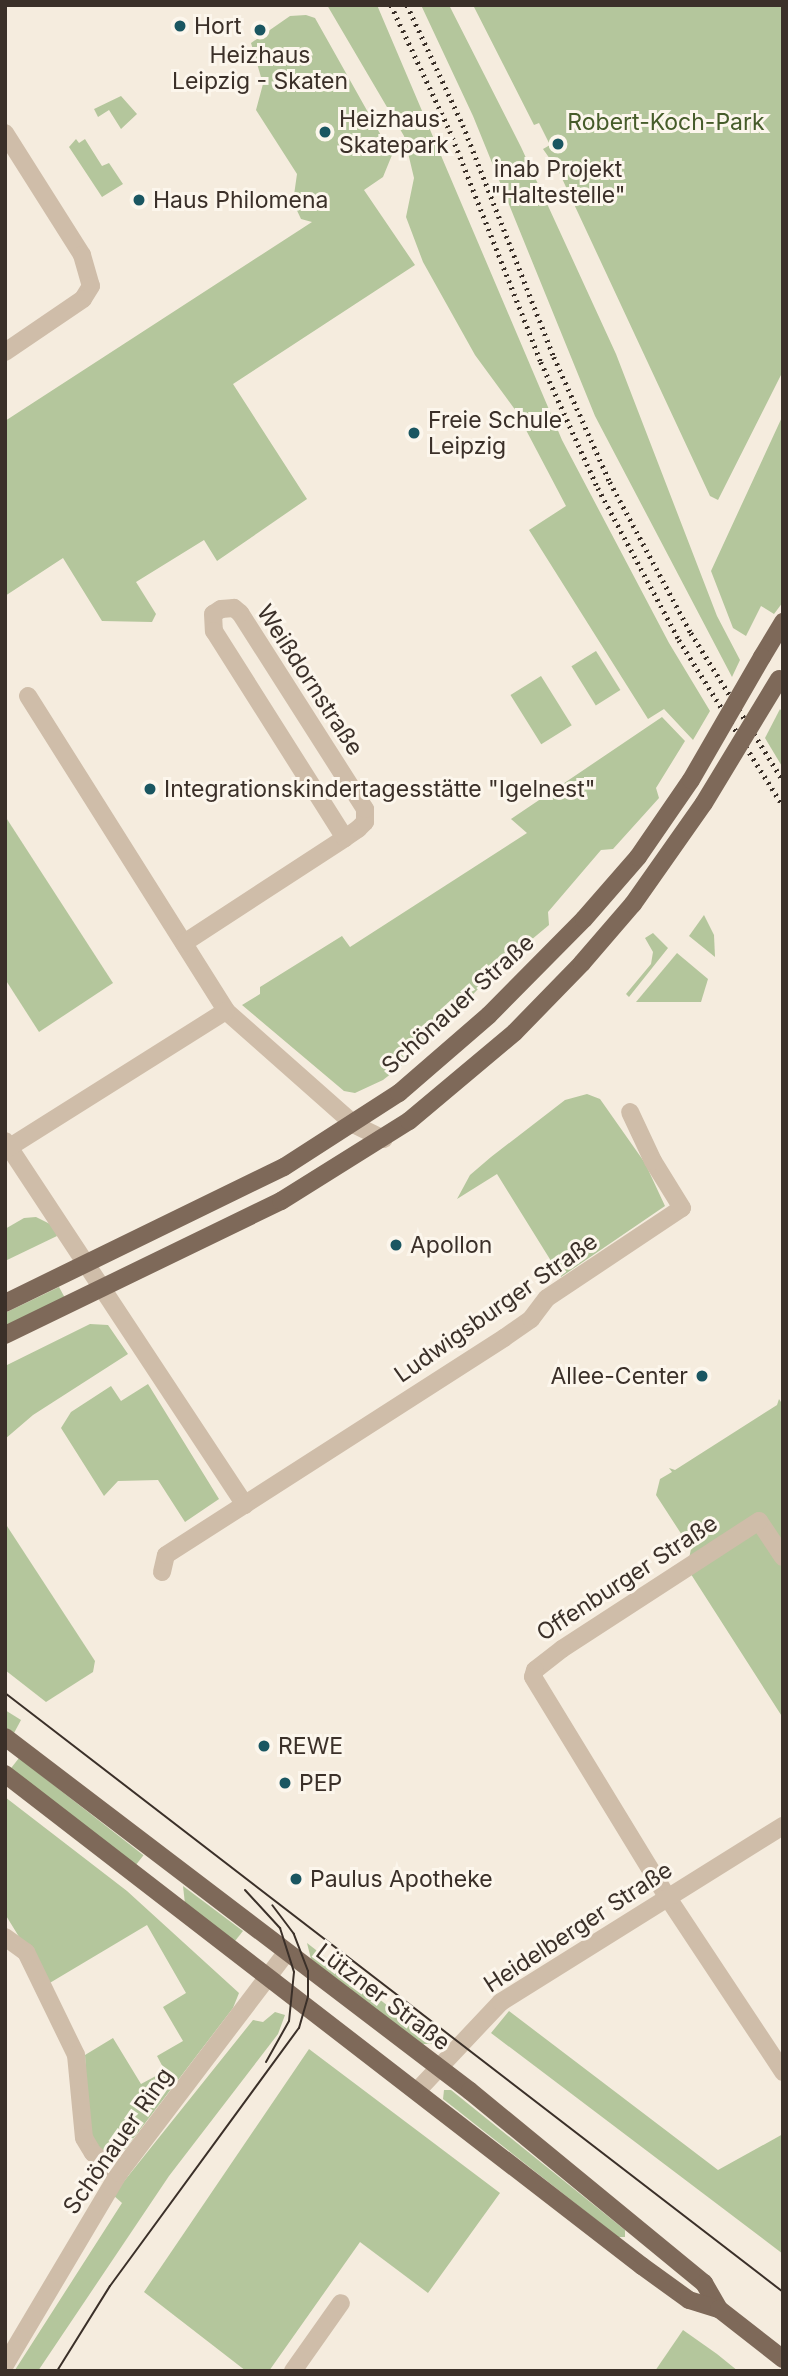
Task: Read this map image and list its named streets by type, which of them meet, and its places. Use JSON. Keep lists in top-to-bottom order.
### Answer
{
  "streets": {
    "main road": ["Schönauer Straße", "Lützner Straße"],
    "street": [
      "Weißdornstraße",
      "Ludwigsburger Straße",
      "Offenburger Straße",
      "Heidelberger Straße",
      "Schönauer Ring"
    ]
  },
  "crossings": [
    ["Offenburger Straße", "Heidelberger Straße"],
    ["Heidelberger Straße", "Lützner Straße"],
    ["Lützner Straße", "Schönauer Ring"]
  ],
  "parks": ["Robert-Koch-Park"],
  "places": [
    "Hort",
    "Heizhaus Leipzig - Skaten",
    "Heizhaus Skatepark",
    "inab Projekt \"Haltestelle\"",
    "Haus Philomena",
    "Freie Schule Leipzig",
    "Integrationskindertagesstätte \"Igelnest\"",
    "Apollon",
    "Allee-Center",
    "REWE",
    "PEP",
    "Paulus Apotheke"
  ]
}
